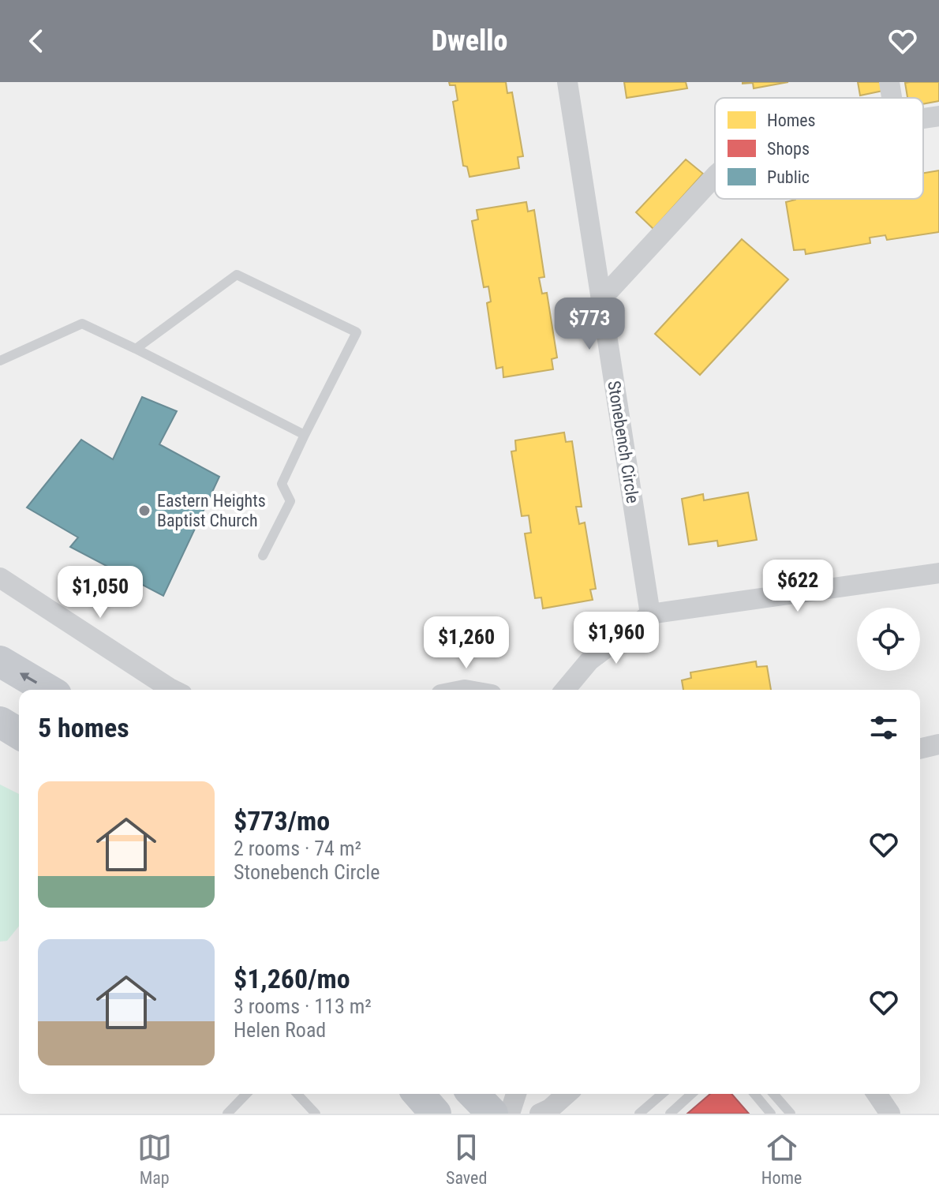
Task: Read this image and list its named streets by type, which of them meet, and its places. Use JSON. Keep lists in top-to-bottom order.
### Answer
{
  "streets": {
    "street": ["Stonebench Circle"]
  },
  "places": ["Eastern Heights Baptist Church"],
  "legend": ["Homes", "Shops", "Public"],
  "page": {
    "header": "Dwello",
    "price": [
      "$773",
      "$622",
      "$1,050",
      "$1,960",
      "$1,260"
    ],
    "heading": "5 homes",
    "list": [
      {
        "name": "$773/mo",
        "note": "2 rooms · 74 m² · Stonebench Circle"
      },
      {
        "name": "$1,260/mo",
        "note": "3 rooms · 113 m² · Helen Road"
      }
    ],
    "tabs": ["Map", "Saved", "Home"]
  }
}
